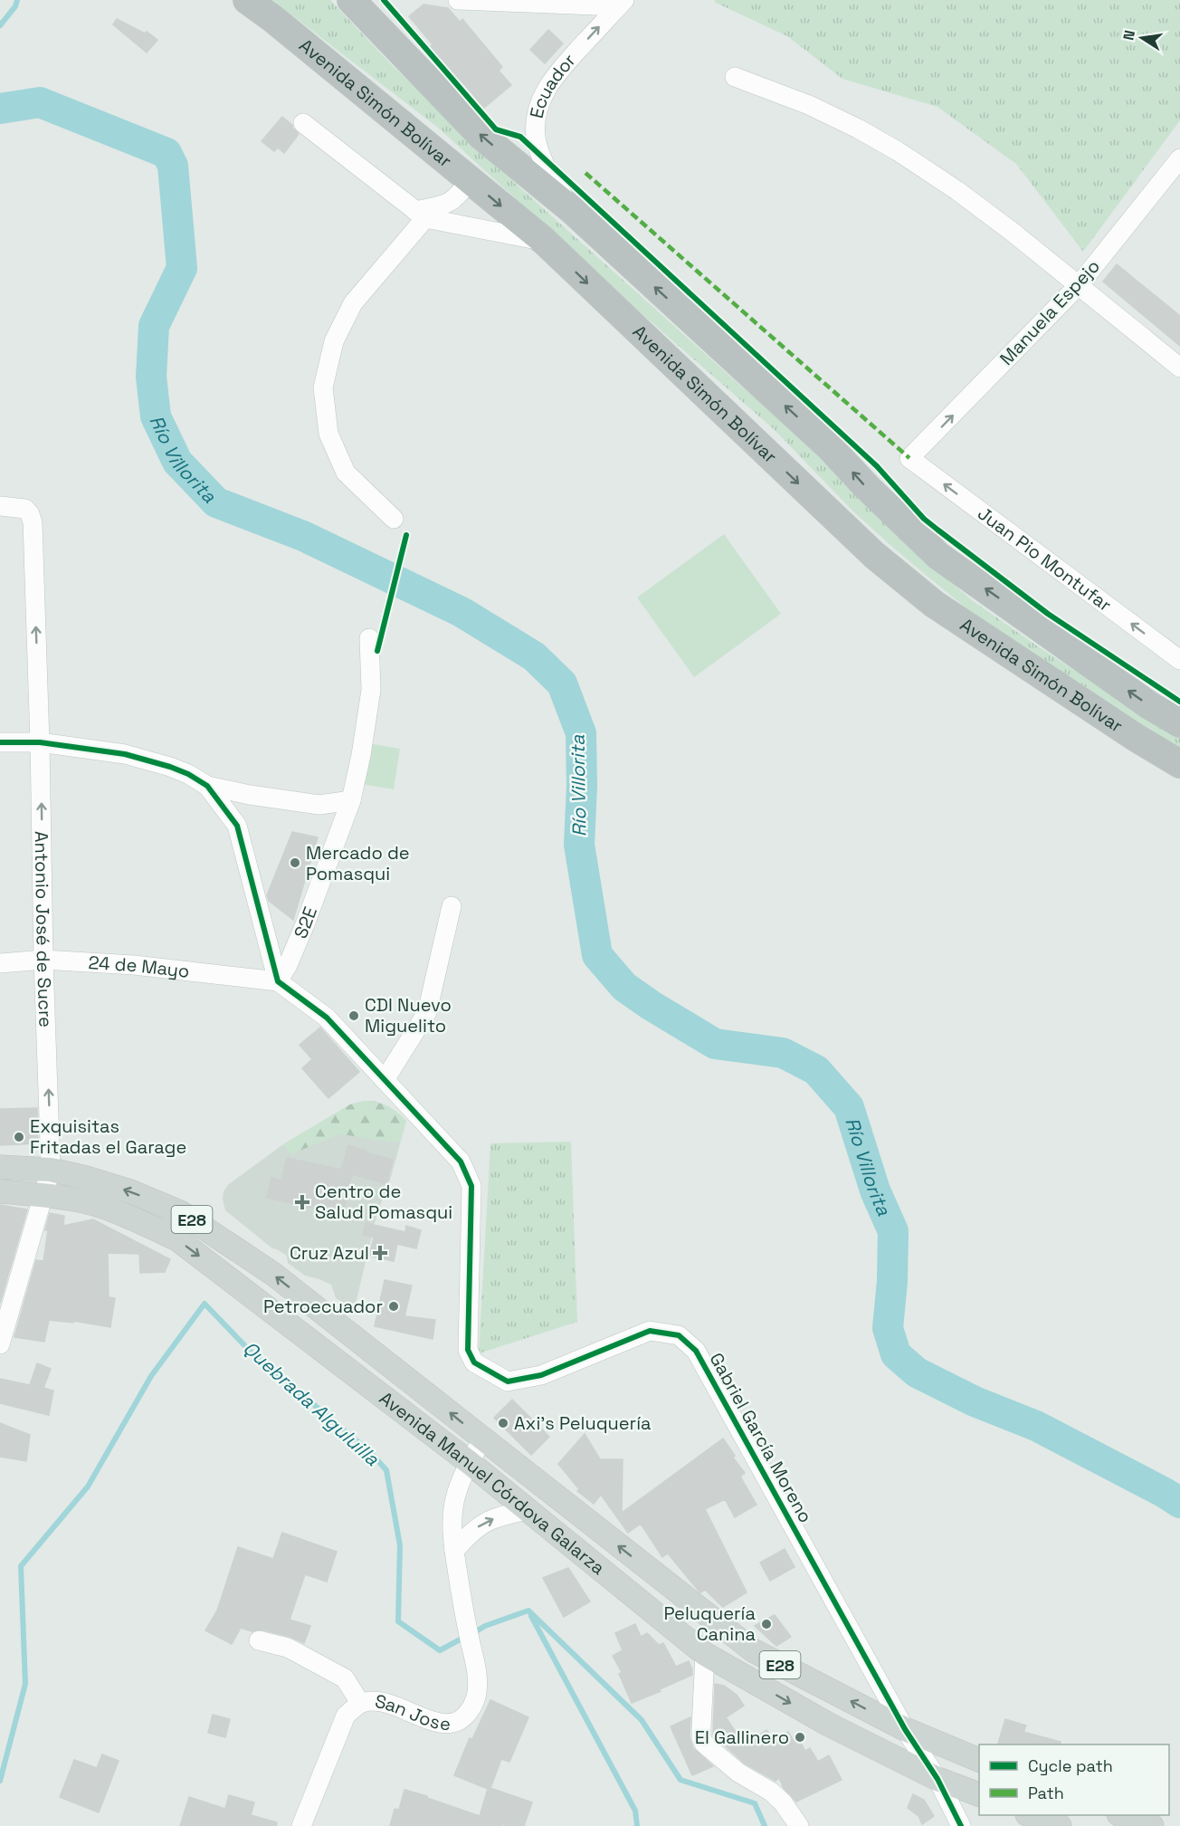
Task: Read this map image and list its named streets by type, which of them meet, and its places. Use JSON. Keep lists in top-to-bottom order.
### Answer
{
  "streets": {
    "highway": ["Avenida Simón Bolívar"],
    "main road": ["E28", "Avenida Manuel Córdova Galarza"],
    "street": [
      "Ecuador",
      "Manuela Espejo",
      "Juan Pio Montufar",
      "S2E",
      "Antonio José de Sucre",
      "24 de Mayo",
      "Gabriel García Moreno",
      "San Jose"
    ]
  },
  "crossings": [
    ["Ecuador", "Avenida Simón Bolívar"],
    ["Manuela Espejo", "Juan Pio Montufar"],
    ["S2E", "24 de Mayo"],
    ["S2E", "Gabriel García Moreno"],
    ["Antonio José de Sucre", "24 de Mayo"],
    ["Antonio José de Sucre", "Avenida Manuel Córdova Galarza"],
    ["24 de Mayo", "Gabriel García Moreno"],
    ["Gabriel García Moreno", "Avenida Manuel Córdova Galarza"],
    ["Avenida Manuel Córdova Galarza", "San Jose"]
  ],
  "one_way": [
    "Ecuador",
    "Manuela Espejo",
    "Juan Pio Montufar",
    "Antonio José de Sucre"
  ],
  "water": ["Río Villorita", "Quebrada Alguluilla"],
  "places": {
    "other": [
      "Mercado de Pomasqui",
      "CDI Nuevo Miguelito",
      "Exquisitas Fritadas el Garage",
      "Petroecuador",
      "Axi's Peluquería",
      "Peluquería Canina",
      "El Gallinero"
    ],
    "health": ["Centro de Salud Pomasqui", "Cruz Azul"]
  },
  "legend": ["Cycle path", "Path"],
  "north": "left"
}
